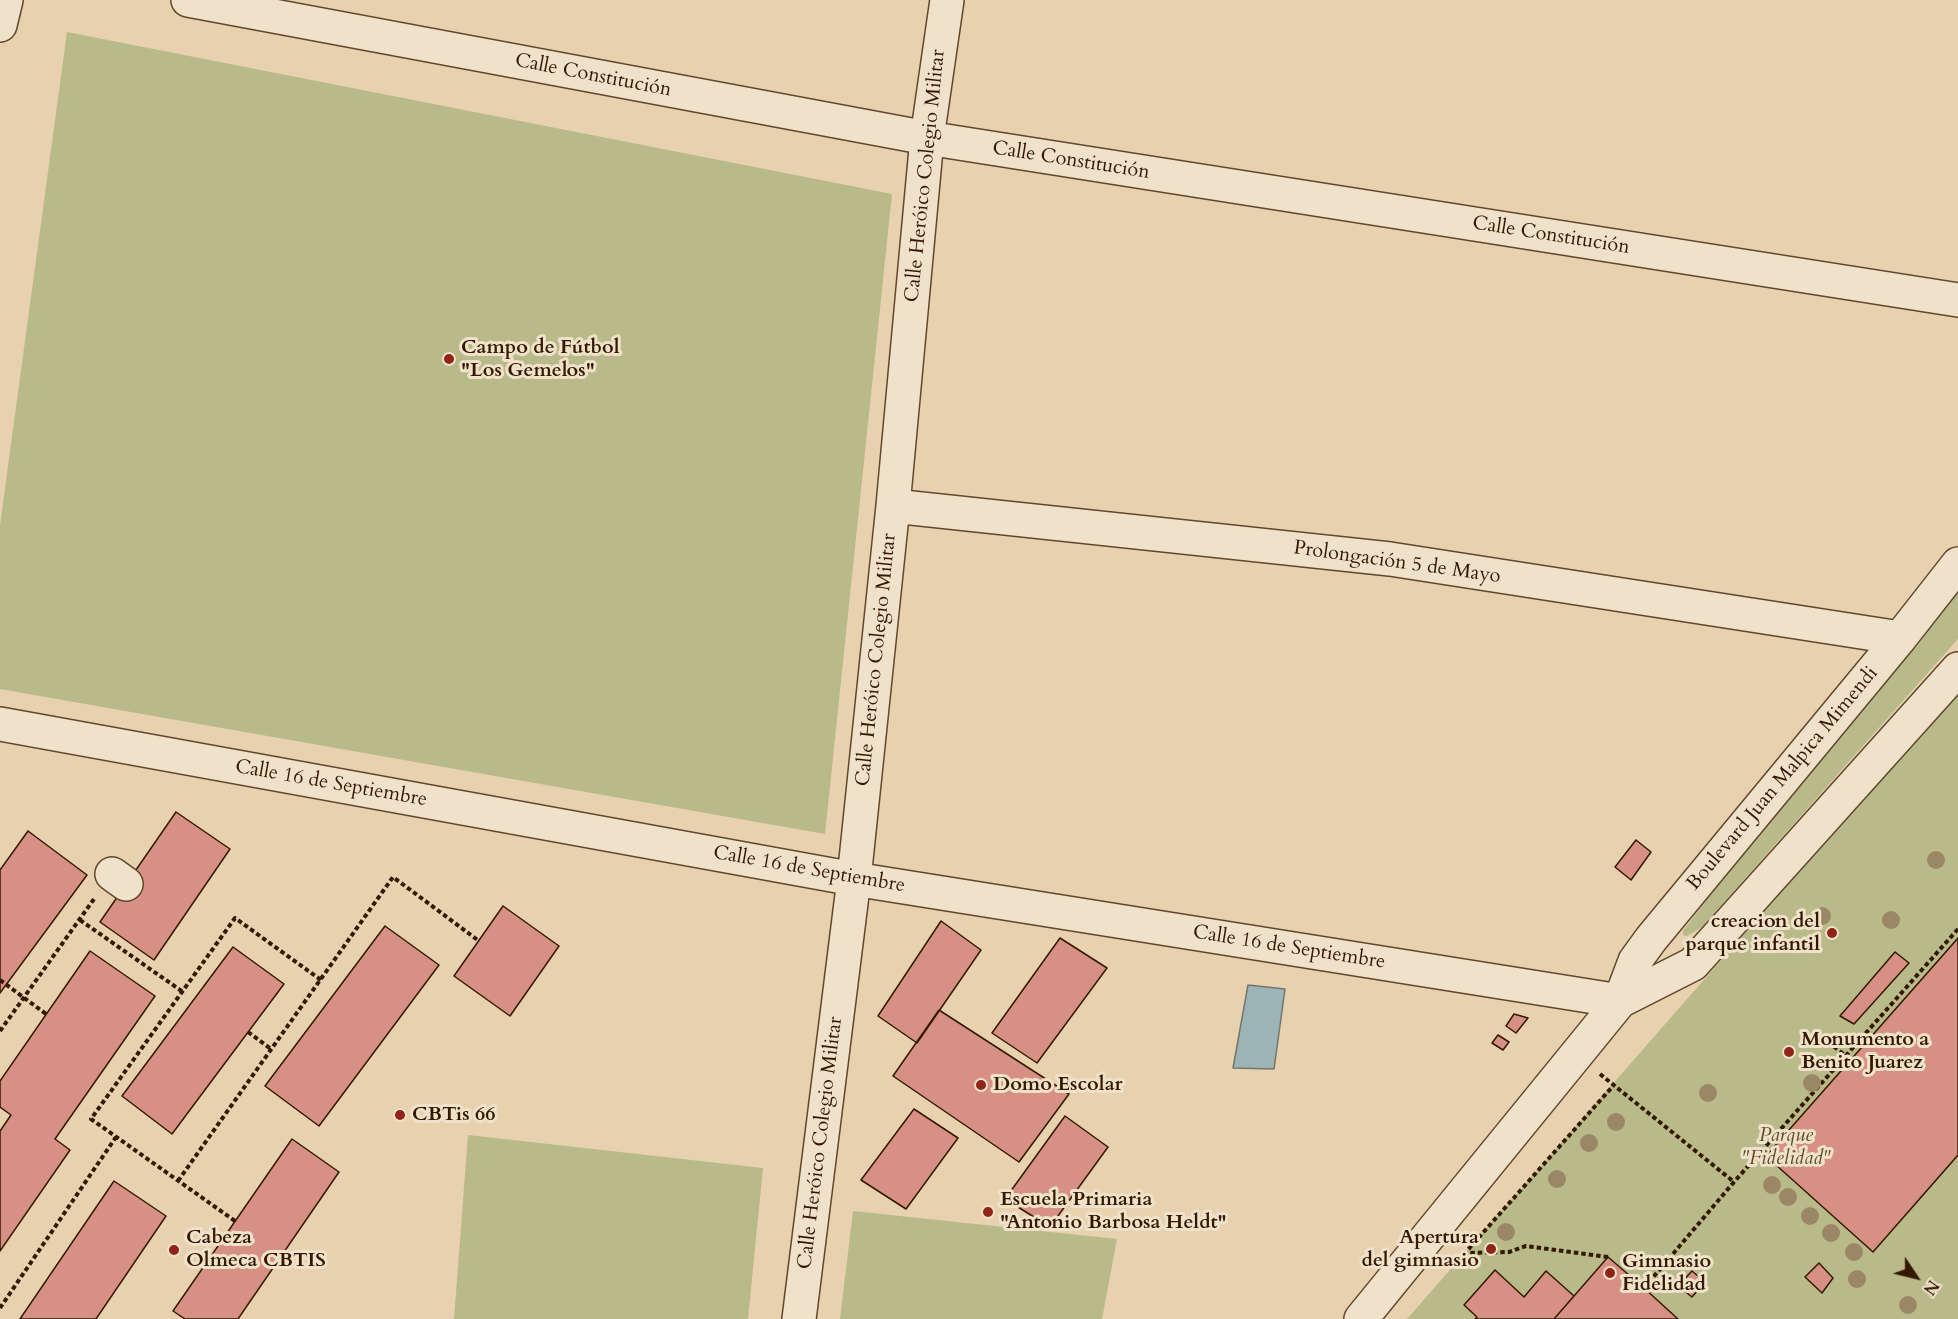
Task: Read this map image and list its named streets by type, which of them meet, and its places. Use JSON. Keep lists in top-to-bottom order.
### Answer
{
  "streets": {
    "street": [
      "Calle Constitución",
      "Calle Heróico Colegio Militar",
      "Prolongación 5 de Mayo",
      "Boulevard Juan Malpica Mimendi",
      "Calle 16 de Septiembre"
    ]
  },
  "crossings": [
    ["Calle Constitución", "Calle Heróico Colegio Militar"],
    ["Calle Heróico Colegio Militar", "Prolongación 5 de Mayo"],
    ["Calle Heróico Colegio Militar", "Calle 16 de Septiembre"],
    ["Prolongación 5 de Mayo", "Boulevard Juan Malpica Mimendi"],
    ["Boulevard Juan Malpica Mimendi", "Calle 16 de Septiembre"]
  ],
  "parks": ["Parque \"Fidelidad\""],
  "places": [
    "Campo de Fútbol \"Los Gemelos\"",
    "creacion del parque infantil",
    "Monumento a Benito Juarez",
    "Domo Escolar",
    "CBTis 66",
    "Escuela Primaria \"Antonio Barbosa Heldt\"",
    "Apertura del gimnasio",
    "Cabeza Olmeca CBTIS",
    "Gimnasio Fidelidad"
  ],
  "north": "bottom right"
}
